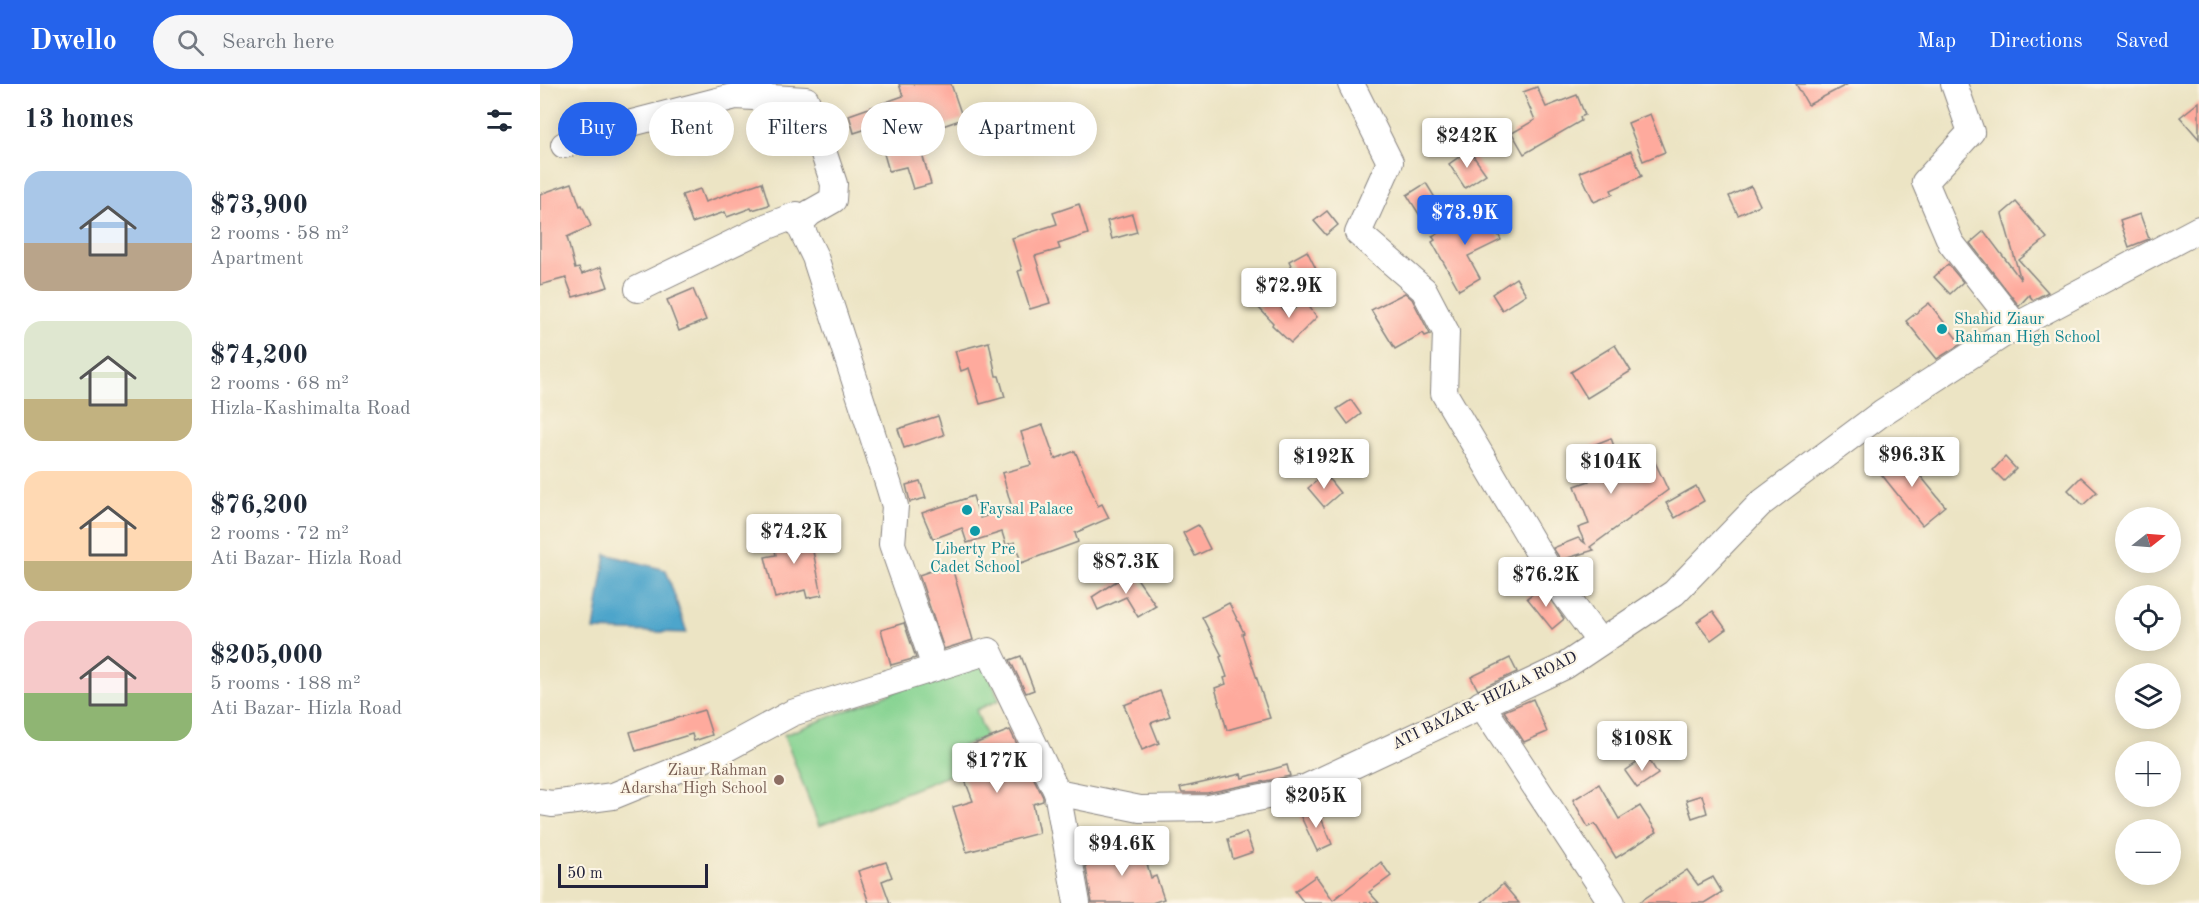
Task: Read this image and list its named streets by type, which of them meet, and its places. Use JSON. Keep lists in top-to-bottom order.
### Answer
{
  "streets": {
    "street": ["ATI BAZAR- HIZLA ROAD"]
  },
  "places": [
    "Shahid Ziaur Rahman High School",
    "Faysal Palace",
    "Liberty Pre Cadet School",
    "Ziaur Rahman Adarsha High School"
  ],
  "scale_bar": "50 m",
  "north": "right",
  "page": {
    "header": "Dwello",
    "search": "Search here",
    "nav": ["Map", "Directions", "Saved"],
    "heading": "13 homes",
    "chip": [
      "Buy",
      "Rent",
      "Filters",
      "New",
      "Apartment"
    ],
    "price": [
      "$242K",
      "$73.9K",
      "$72.9K",
      "$96.3K",
      "$192K",
      "$104K",
      "$74.2K",
      "$87.3K",
      "$76.2K",
      "$108K",
      "$177K",
      "$205K",
      "$94.6K"
    ],
    "list": [
      {
        "name": "$73,900",
        "note": "2 rooms · 58 m² · Apartment"
      },
      {
        "name": "$74,200",
        "note": "2 rooms · 68 m² · Hizla-Kashimalta Road"
      },
      {
        "name": "$76,200",
        "note": "2 rooms · 72 m² · Ati Bazar- Hizla Road"
      },
      {
        "name": "$205,000",
        "note": "5 rooms · 188 m² · Ati Bazar- Hizla Road"
      }
    ],
    "map_buttons": ["+", "−"],
    "scale": "50 m"
  }
}
